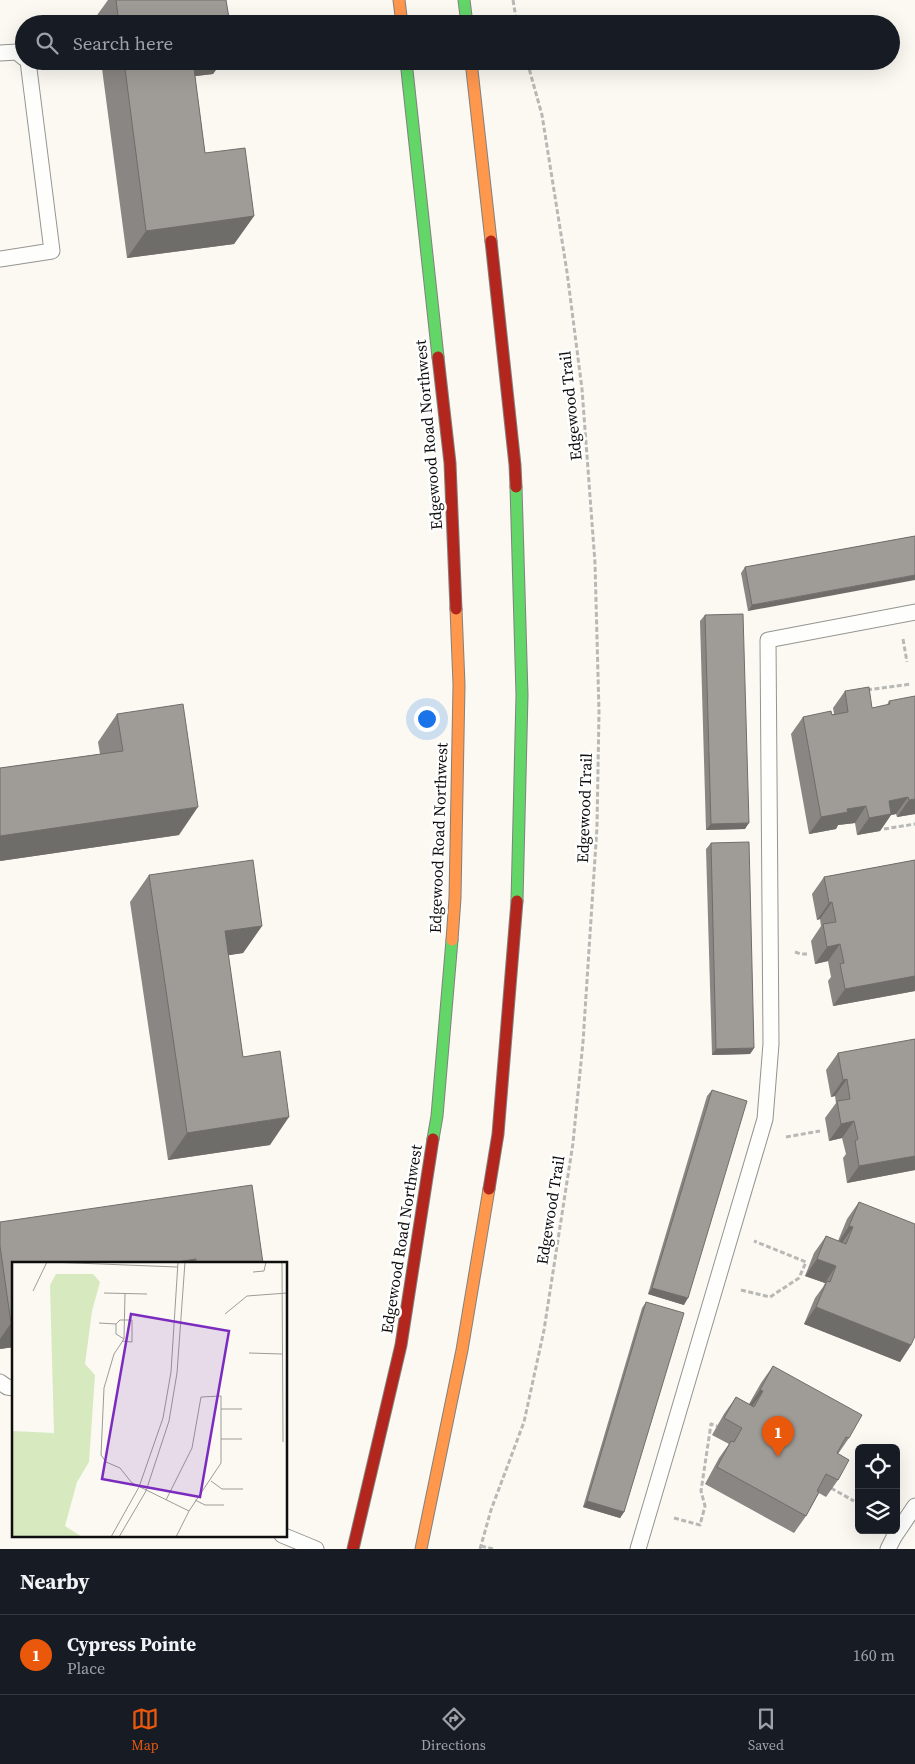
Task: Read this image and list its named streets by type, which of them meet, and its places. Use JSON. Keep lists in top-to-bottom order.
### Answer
{
  "streets": {
    "main road": ["Edgewood Road Northwest"],
    "path": ["Edgewood Trail"]
  },
  "page": {
    "search": "Search here",
    "pins": "1",
    "heading": "Nearby",
    "list": [
      {
        "mark": "1",
        "name": "Cypress Pointe",
        "note": "Place",
        "value": "160 m"
      }
    ],
    "nav": ["Map", "Directions", "Saved"]
  }
}
